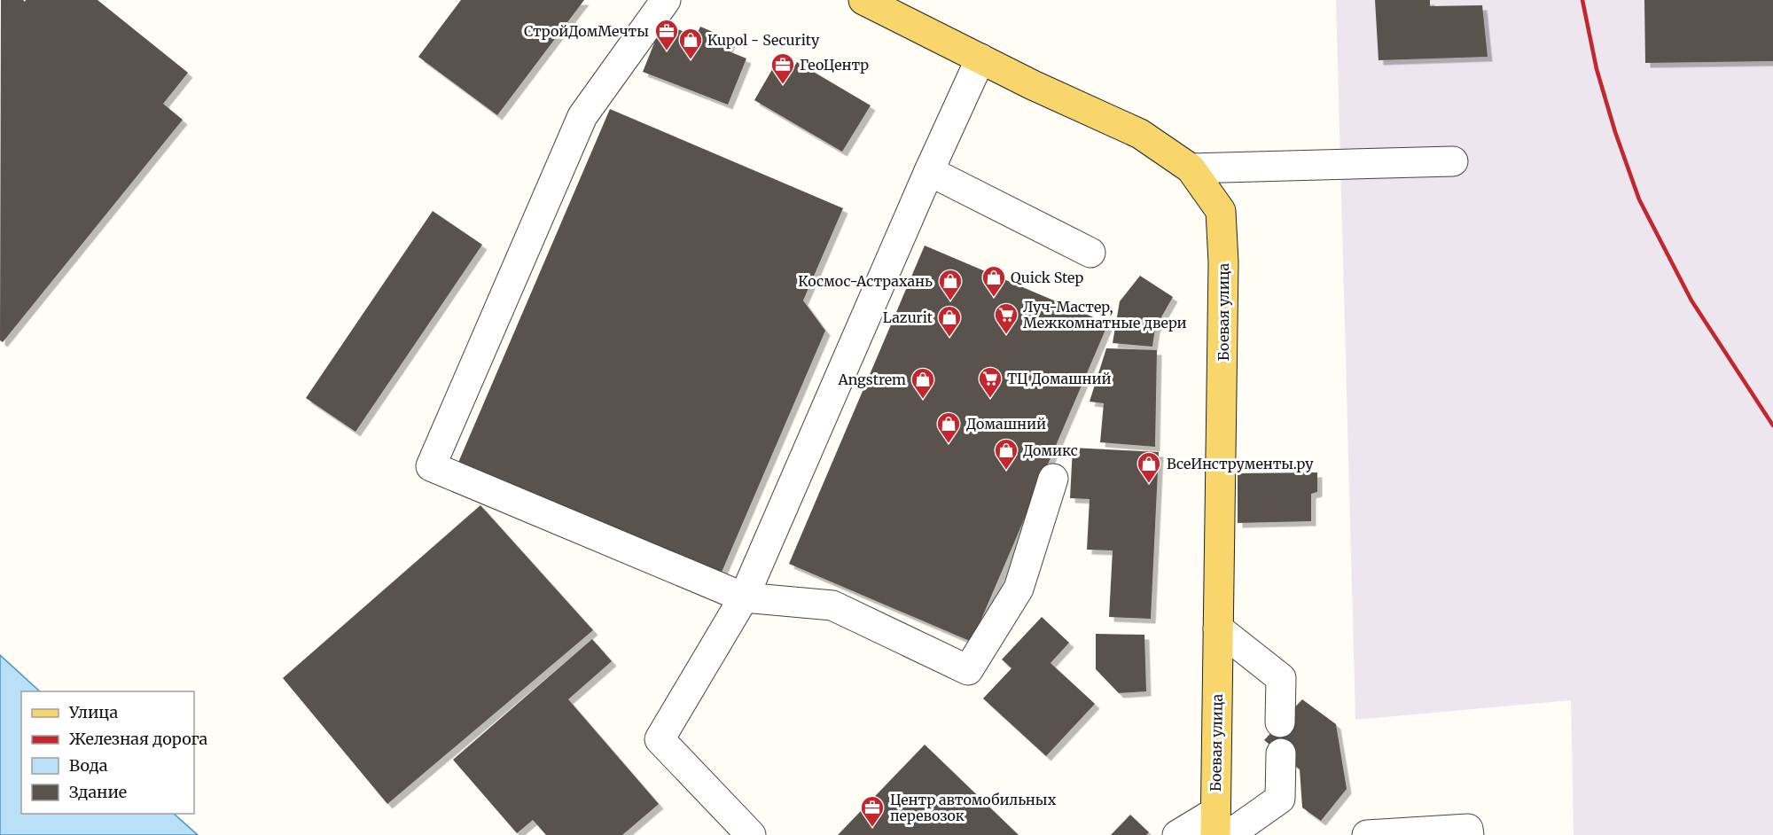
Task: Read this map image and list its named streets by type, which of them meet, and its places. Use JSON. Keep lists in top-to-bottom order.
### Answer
{
  "streets": {
    "main road": ["Боевая улица"]
  },
  "places": {
    "office": ["СтройДомМечты", "ГеоЦентр", "Центр автомобильных перевозок"],
    "shop": [
      "Kupol - Security",
      "Quick Step",
      "Космос-Астрахань",
      "Lazurit",
      "Angstrem",
      "Домашний",
      "Домикс",
      "ВсеИнструменты.ру"
    ],
    "supermarket": ["Луч-Мастер, Межкомнатные двери", "ТЦ Домашний"]
  },
  "legend": [
    "Улица",
    "Железная дорога",
    "Вода",
    "Здание"
  ]
}
